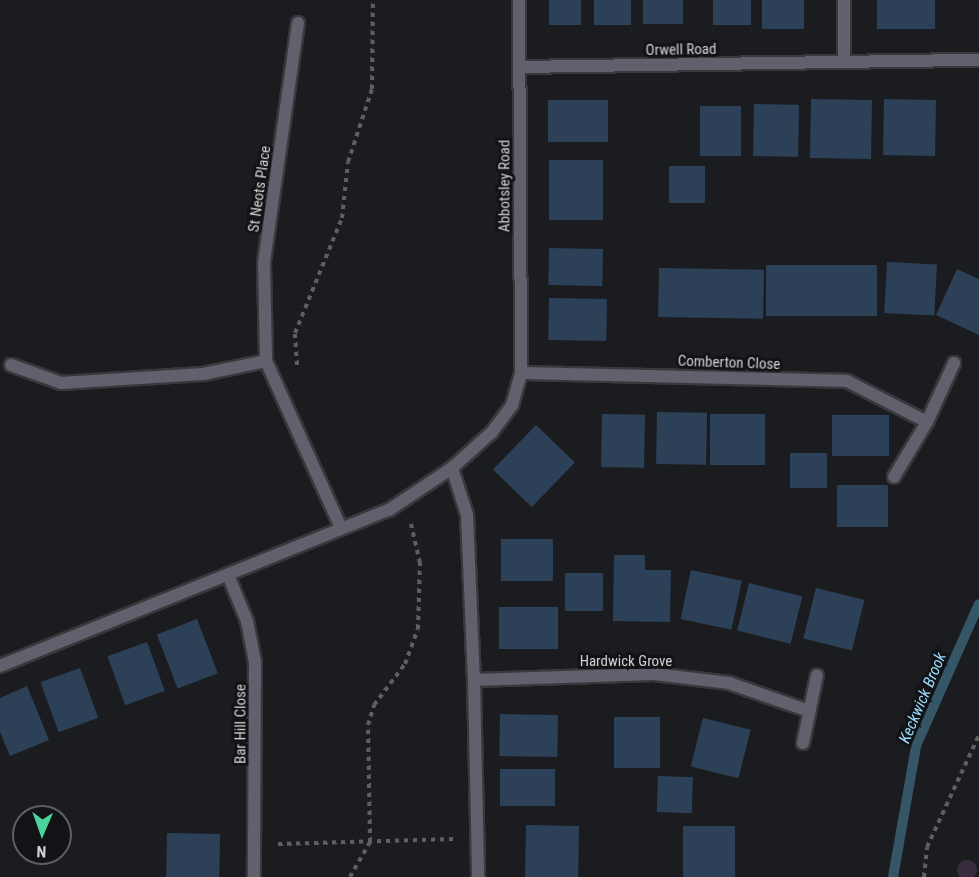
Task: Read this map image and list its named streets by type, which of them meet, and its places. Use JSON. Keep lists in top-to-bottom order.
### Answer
{
  "streets": {
    "street": [
      "Orwell Road",
      "Abbotsley Road",
      "St Neots Place",
      "Comberton Close",
      "Hardwick Grove",
      "Bar Hill Close"
    ]
  },
  "crossings": [
    ["Orwell Road", "Abbotsley Road"],
    ["Abbotsley Road", "Comberton Close"]
  ],
  "water": ["Keckwick Brook"],
  "north": "bottom"
}
